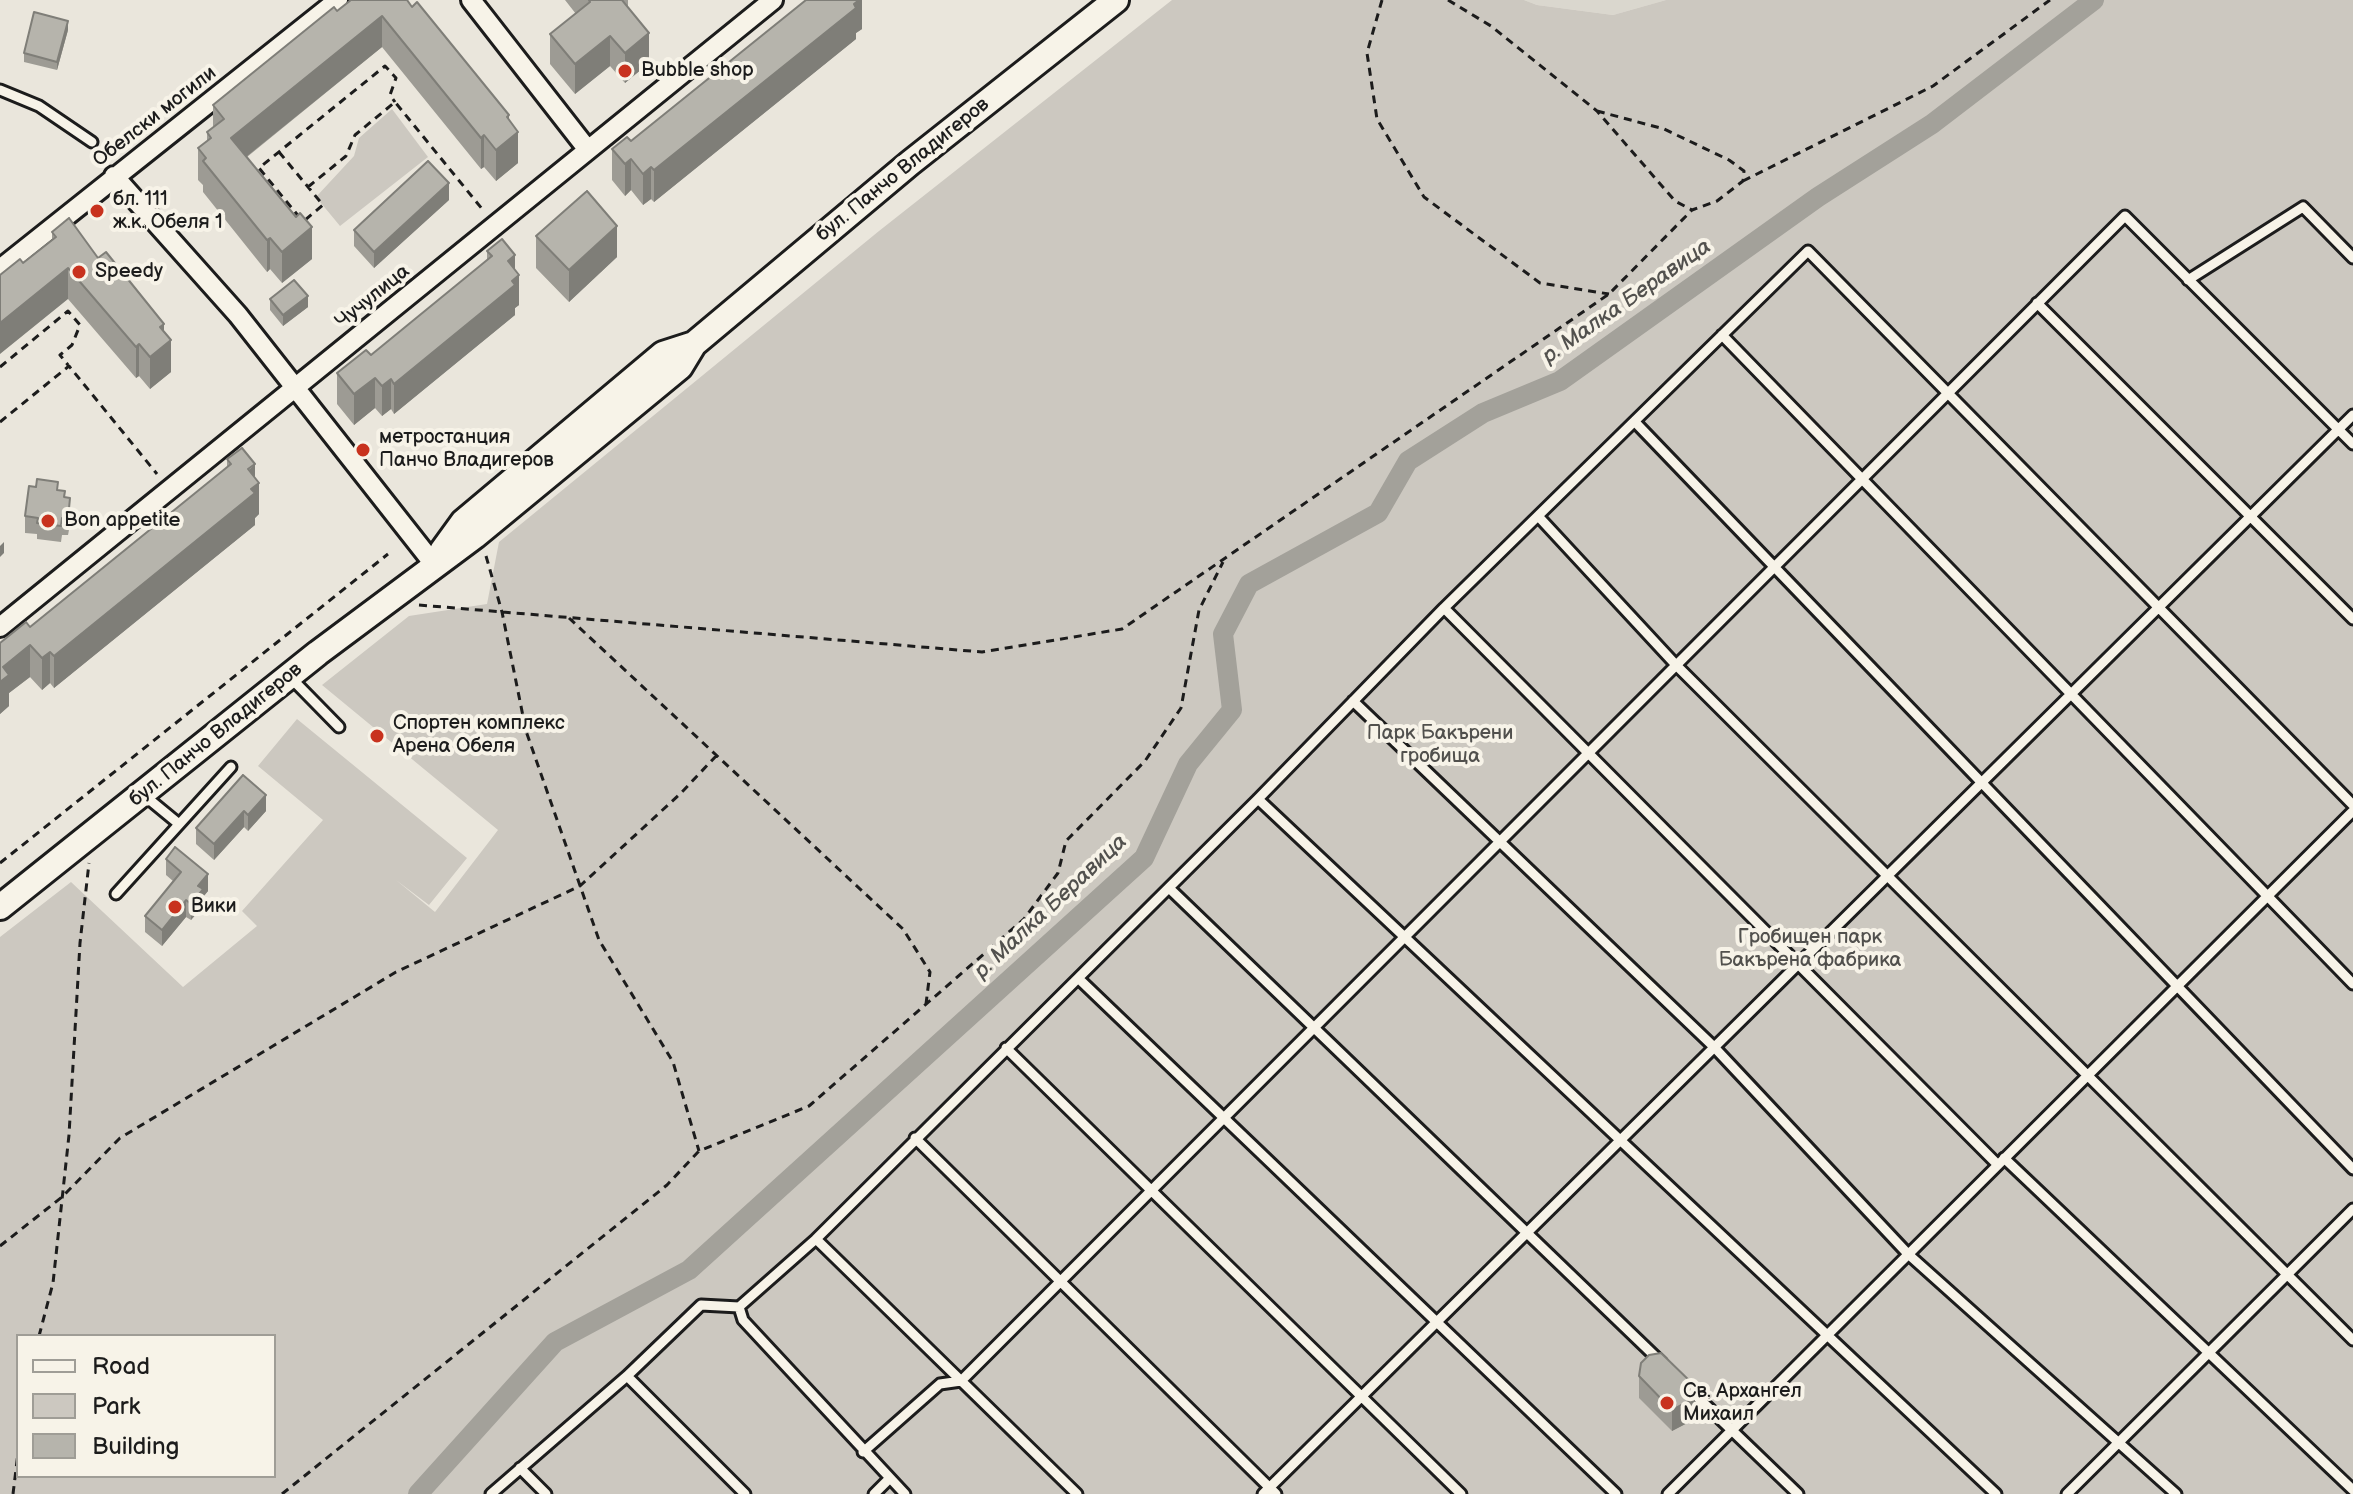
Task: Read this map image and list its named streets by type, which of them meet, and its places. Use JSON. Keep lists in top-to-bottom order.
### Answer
{
  "streets": {
    "street": ["Обелски могили", "бул. Панчо Владигеров", "Чучулица"]
  },
  "water": ["р. Малка Беравица"],
  "parks": ["Парк Бакърени гробища", "Гробищен парк Бакърена фабрика"],
  "places": [
    "Bubble shop",
    "бл. 111 ж.к. Обеля 1",
    "Speedy",
    "метростанция Панчо Владигеров",
    "Bon appetite",
    "Спортен комплекс Арена Обеля",
    "Вики",
    "Св. Архангел Михаил"
  ],
  "legend": ["Road", "Park", "Building"]
}
